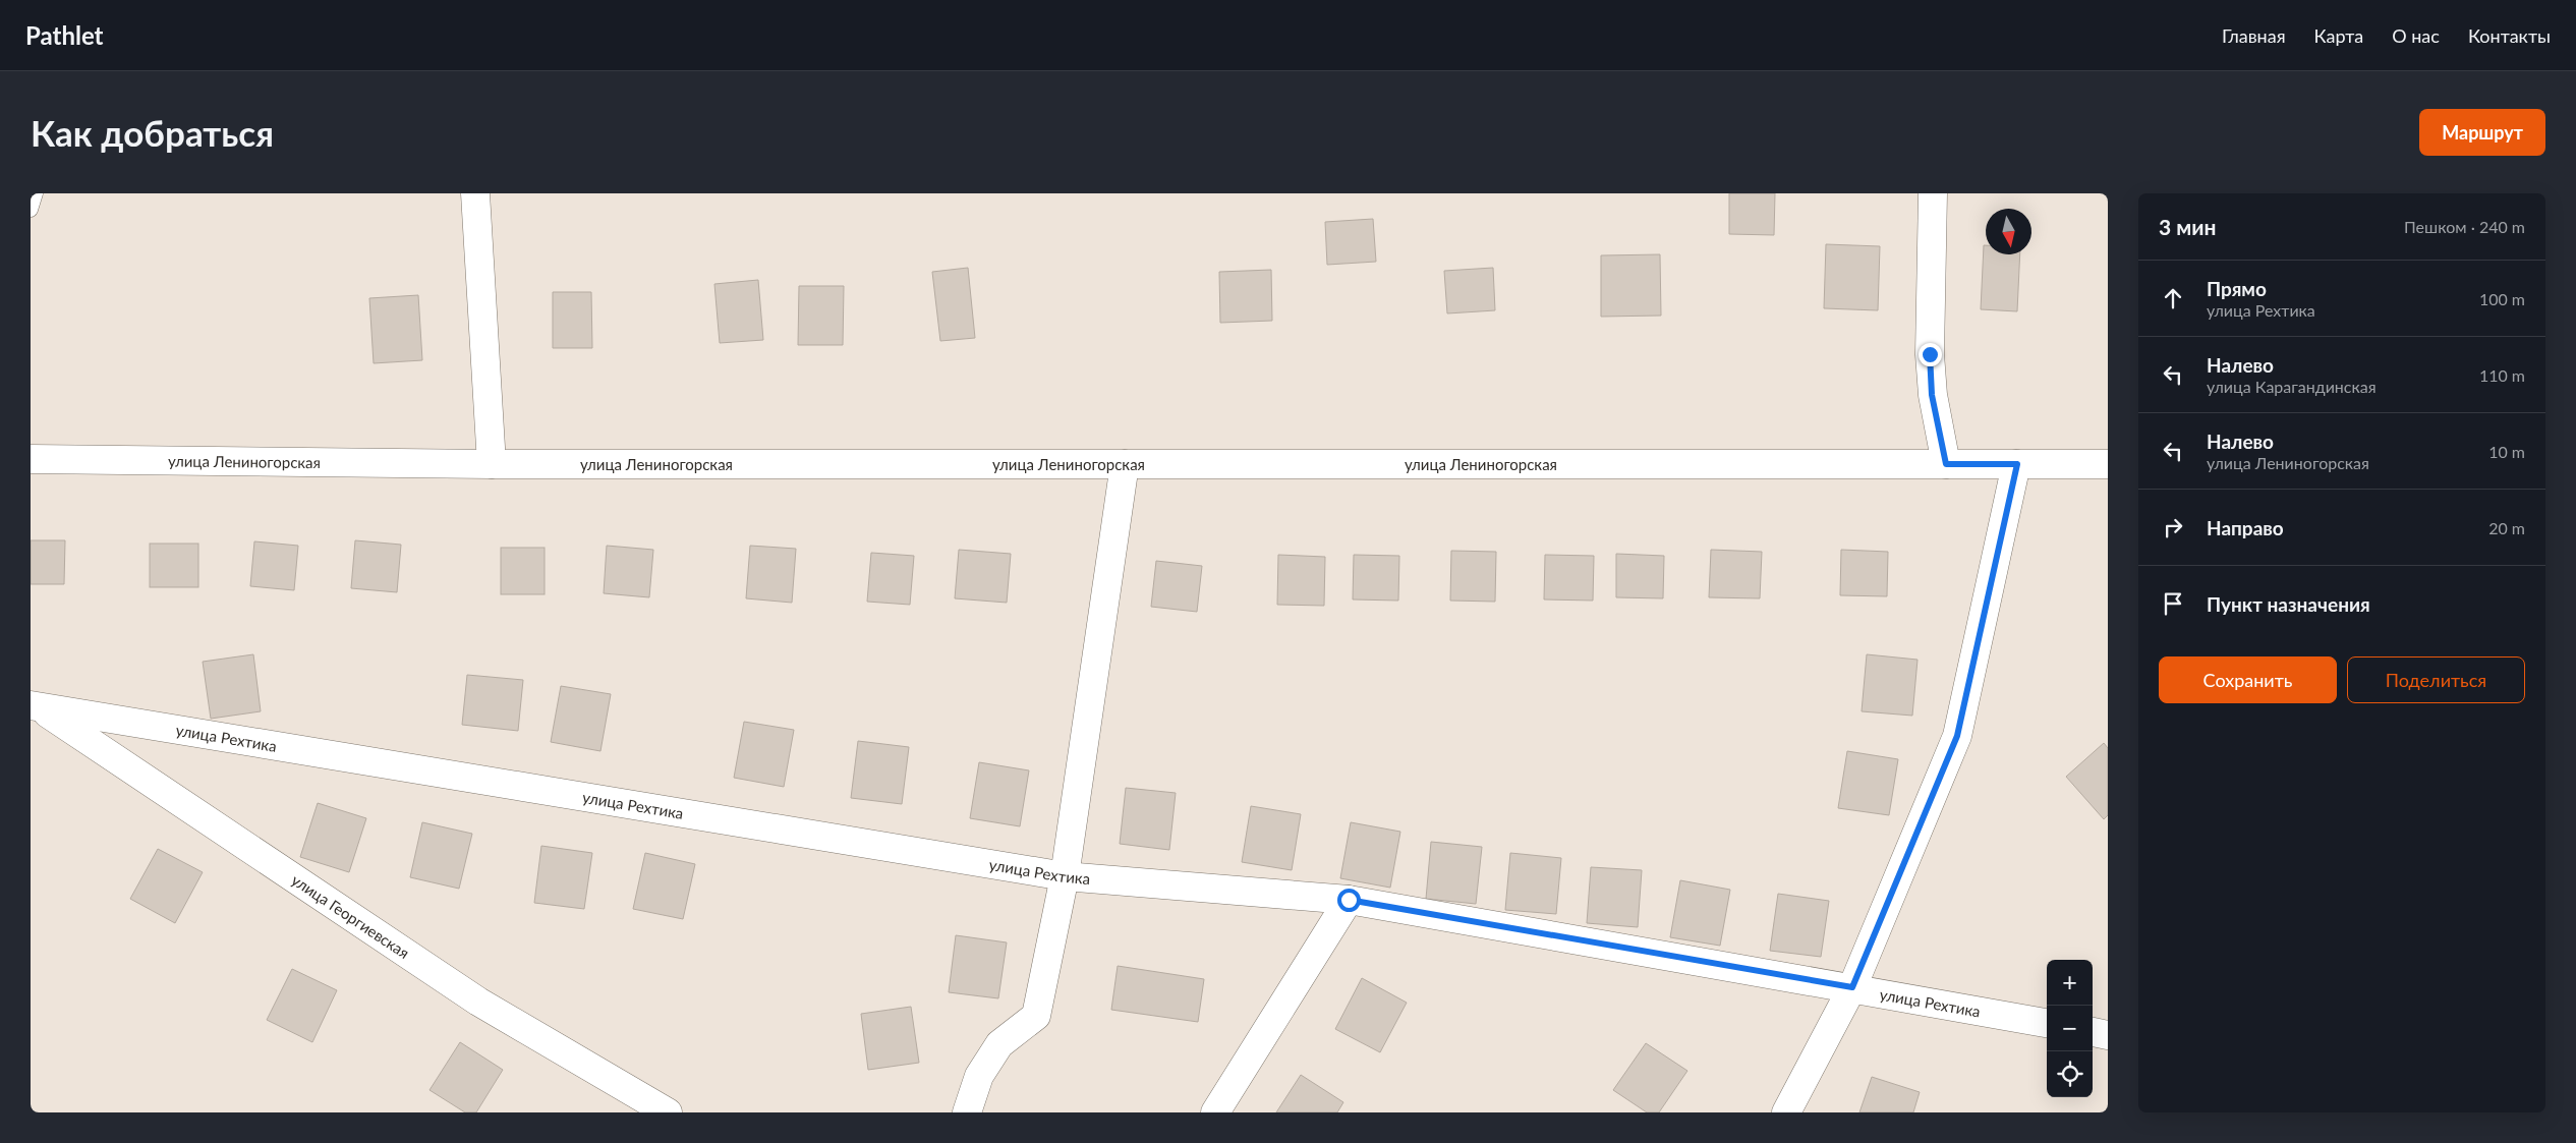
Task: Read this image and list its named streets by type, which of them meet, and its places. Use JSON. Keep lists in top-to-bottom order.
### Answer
{
  "streets": {
    "street": ["улица Лениногорская", "улица Рехтика", "улица Георгиевская"]
  },
  "crossings": [
    ["улица Рехтика", "улица Георгиевская"]
  ],
  "north": "bottom",
  "page": {
    "header": "Pathlet",
    "nav": [
      "Главная",
      "Карта",
      "О нас",
      "Контакты"
    ],
    "buttons": [
      "Маршрут",
      ["Сохранить", "Поделиться"]
    ],
    "title": "Как добраться",
    "heading": ["3 мин", "Пешком · 240 m"],
    "list": [
      ["Прямо", "улица Рехтика", "100 m"],
      ["Налево", "улица Карагандинская", "110 m"],
      ["Налево", "улица Лениногорская", "10 m"],
      ["Направо", "20 m"],
      "Пункт назначения"
    ],
    "map_buttons": ["+", "−"]
  }
}
